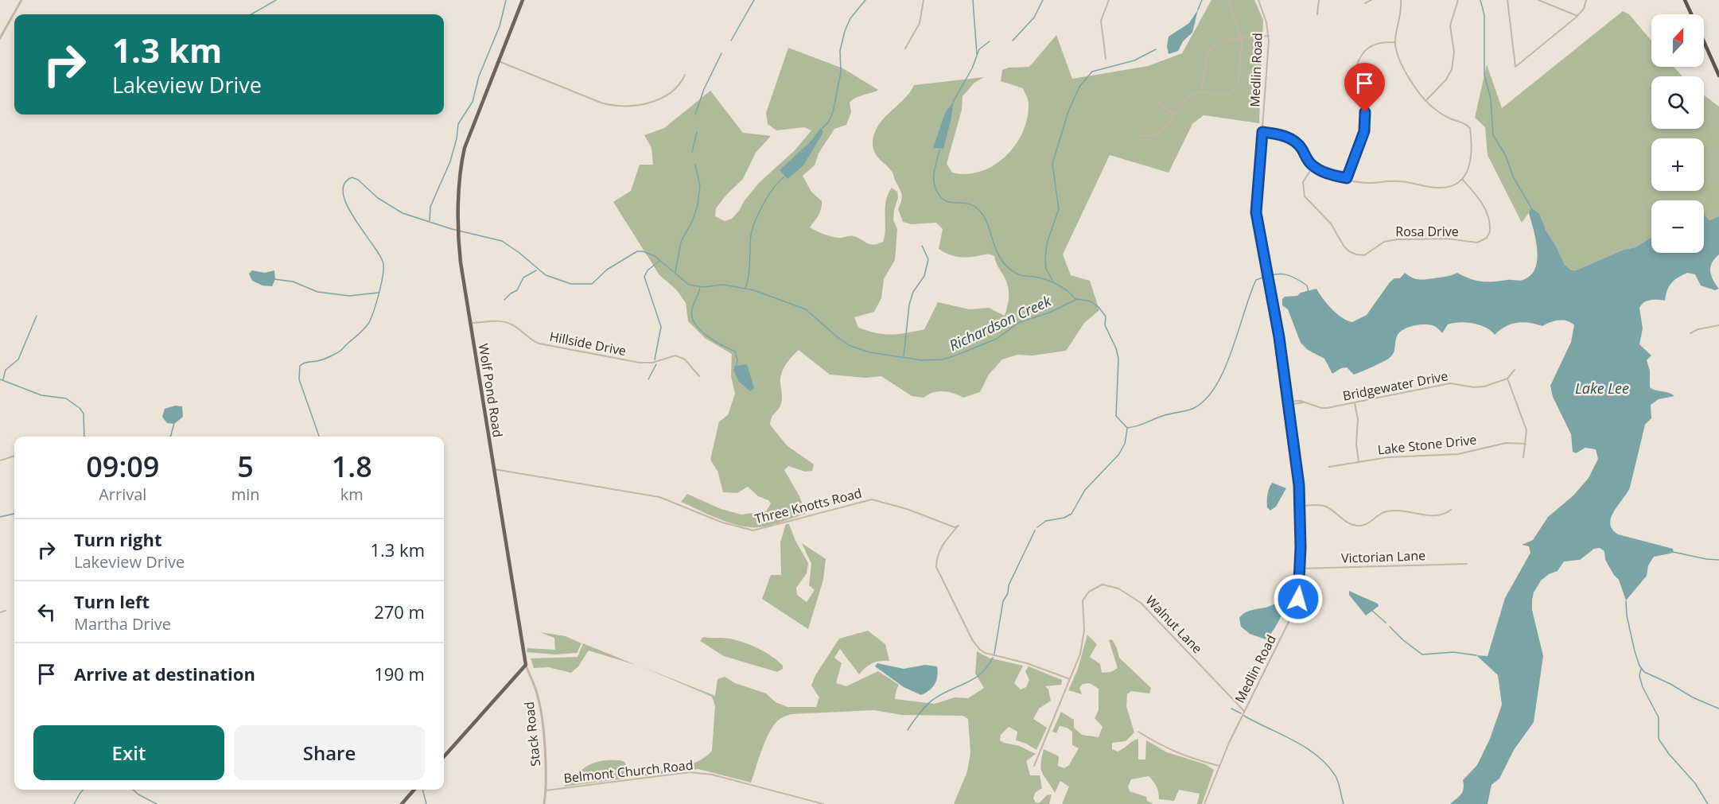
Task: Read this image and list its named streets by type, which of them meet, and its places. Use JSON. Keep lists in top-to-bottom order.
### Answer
{
  "streets": {
    "main road": ["Wolf Pond Road"],
    "street": [
      "Medlin Road",
      "Rosa Drive",
      "Hillside Drive",
      "Bridgewater Drive",
      "Lake Stone Drive",
      "Three Knotts Road",
      "Victorian Lane",
      "Walnut Lane",
      "Stack Road",
      "Belmont Church Road"
    ]
  },
  "crossings": [
    ["Medlin Road", "Bridgewater Drive"],
    ["Medlin Road", "Victorian Lane"],
    ["Medlin Road", "Walnut Lane"],
    ["Hillside Drive", "Wolf Pond Road"],
    ["Wolf Pond Road", "Three Knotts Road"],
    ["Wolf Pond Road", "Stack Road"],
    ["Three Knotts Road", "Walnut Lane"],
    ["Stack Road", "Belmont Church Road"]
  ],
  "water": ["Richardson Creek", "Lake Lee"],
  "north": "top",
  "page": {
    "map_buttons": ["+", "−"],
    "turn": ["1.3 km", "Lakeview Drive"],
    "eta": [
      "09:09",
      "Arrival",
      "5",
      "min",
      "1.8",
      "km"
    ],
    "list": [
      {
        "name": "Turn right",
        "note": "Lakeview Drive",
        "value": "1.3 km"
      },
      {
        "name": "Turn left",
        "note": "Martha Drive",
        "value": "270 m"
      },
      {
        "name": "Arrive at destination",
        "value": "190 m"
      }
    ],
    "buttons": ["Exit", "Share"]
  }
}
